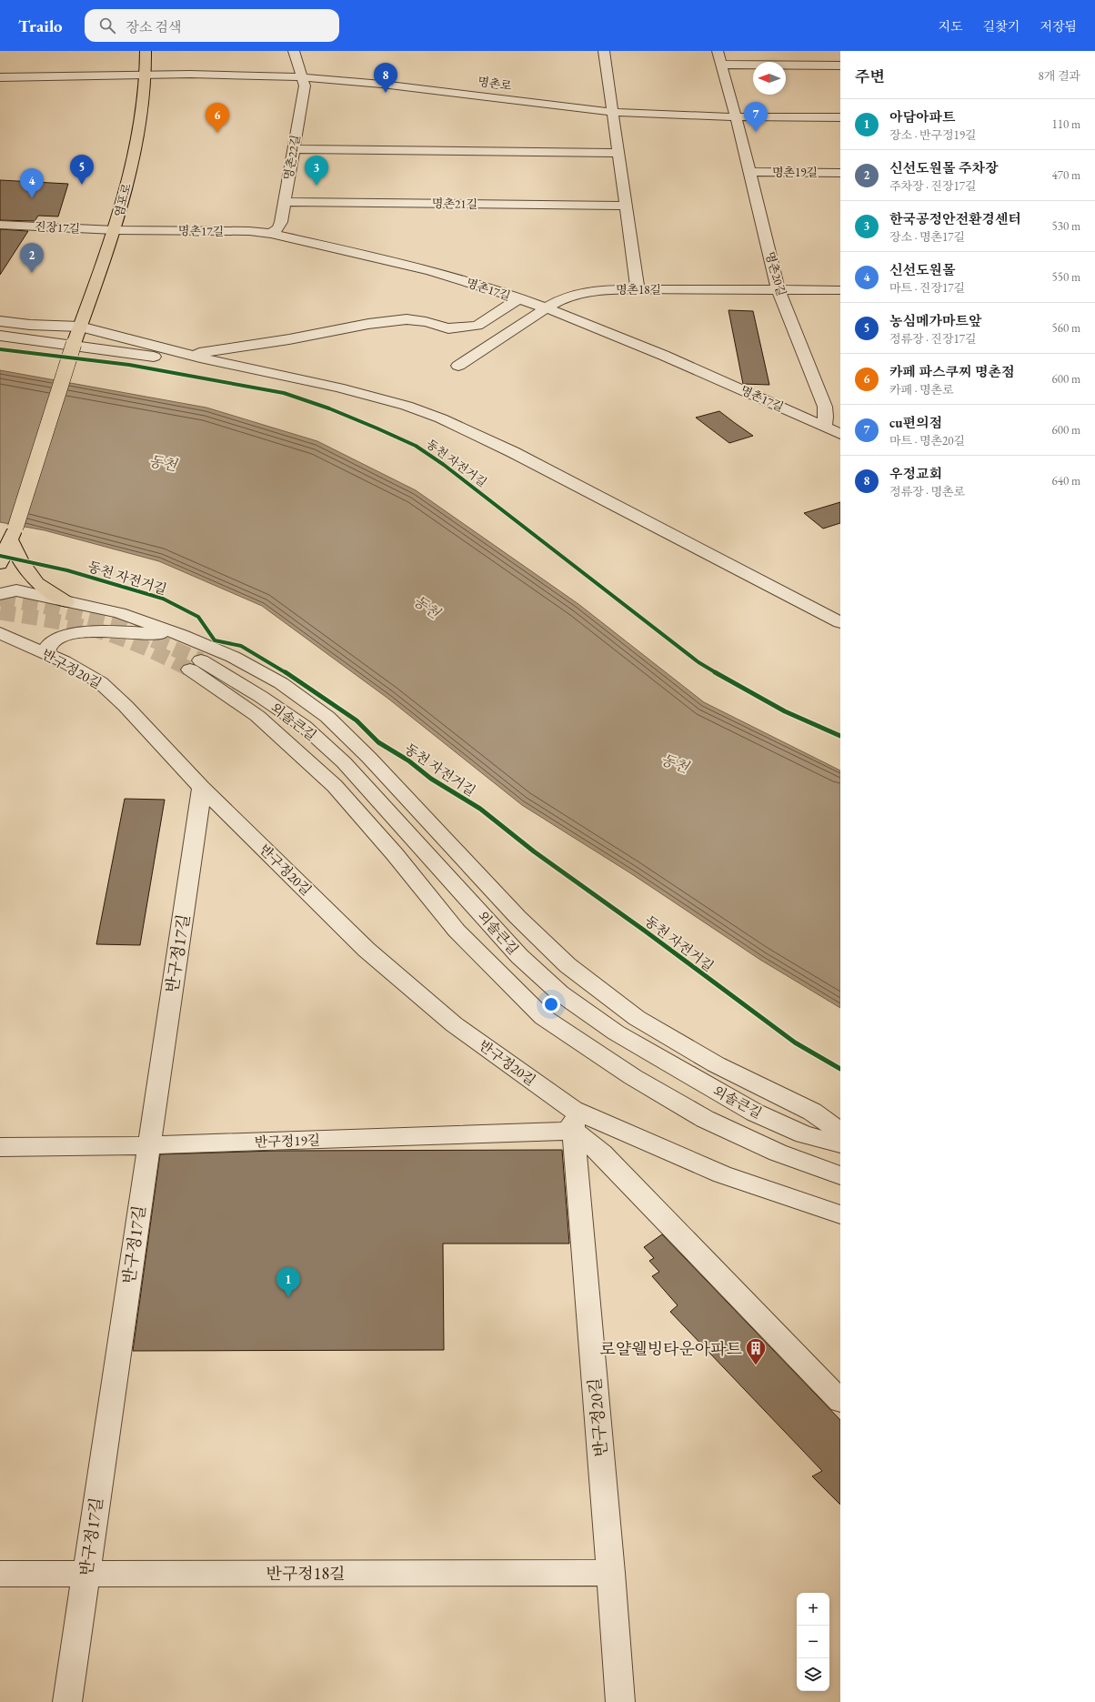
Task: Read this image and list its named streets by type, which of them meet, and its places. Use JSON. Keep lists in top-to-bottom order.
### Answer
{
  "streets": {
    "main road": ["염포로"],
    "street": [
      "명촌로",
      "명촌22길",
      "명촌19길",
      "명촌21길",
      "진장17길",
      "명촌17길",
      "명촌20길",
      "명촌18길",
      "반구정20길",
      "외솔큰길",
      "반구정17길",
      "반구정19길",
      "반구정18길"
    ],
    "cycle path": ["동천 자전거길"]
  },
  "crossings": [
    ["명촌로", "명촌22길"],
    ["명촌로", "염포로"],
    ["명촌로", "명촌20길"],
    ["명촌22길", "명촌21길"],
    ["명촌22길", "명촌17길"],
    ["명촌19길", "명촌20길"],
    ["염포로", "진장17길"],
    ["염포로", "명촌17길"],
    ["진장17길", "명촌17길"],
    ["명촌17길", "명촌20길"],
    ["명촌17길", "명촌18길"],
    ["명촌20길", "명촌18길"],
    ["반구정20길", "반구정17길"],
    ["반구정20길", "반구정19길"],
    ["반구정20길", "반구정18길"],
    ["반구정17길", "반구정19길"],
    ["반구정17길", "반구정18길"]
  ],
  "water": ["동천"],
  "places": {
    "building": ["로얄웰빙타운아파트"]
  },
  "north": "left",
  "page": {
    "header": "Trailo",
    "search": "장소 검색",
    "nav": ["지도", "길찾기", "저장됨"],
    "heading": ["주변", "8개 결과"],
    "pins": [
      "8",
      "7",
      "6",
      "5",
      "3",
      "4",
      "2",
      "1"
    ],
    "list": [
      {
        "mark": "1",
        "name": "아담아파트",
        "note": "장소 · 반구정19길",
        "value": "110 m"
      },
      {
        "mark": "2",
        "name": "신선도원몰 주차장",
        "note": "주차장 · 진장17길",
        "value": "470 m"
      },
      {
        "mark": "3",
        "name": "한국공정안전환경센터",
        "note": "장소 · 명촌17길",
        "value": "530 m"
      },
      {
        "mark": "4",
        "name": "신선도원몰",
        "note": "마트 · 진장17길",
        "value": "550 m"
      },
      {
        "mark": "5",
        "name": "농심메가마트앞",
        "note": "정류장 · 진장17길",
        "value": "560 m"
      },
      {
        "mark": "6",
        "name": "카페 파스쿠찌 명촌점",
        "note": "카페 · 명촌로",
        "value": "600 m"
      },
      {
        "mark": "7",
        "name": "cu편의점",
        "note": "마트 · 명촌20길",
        "value": "600 m"
      },
      {
        "mark": "8",
        "name": "우정교회",
        "note": "정류장 · 명촌로",
        "value": "640 m"
      }
    ],
    "map_buttons": ["+", "−"]
  }
}
